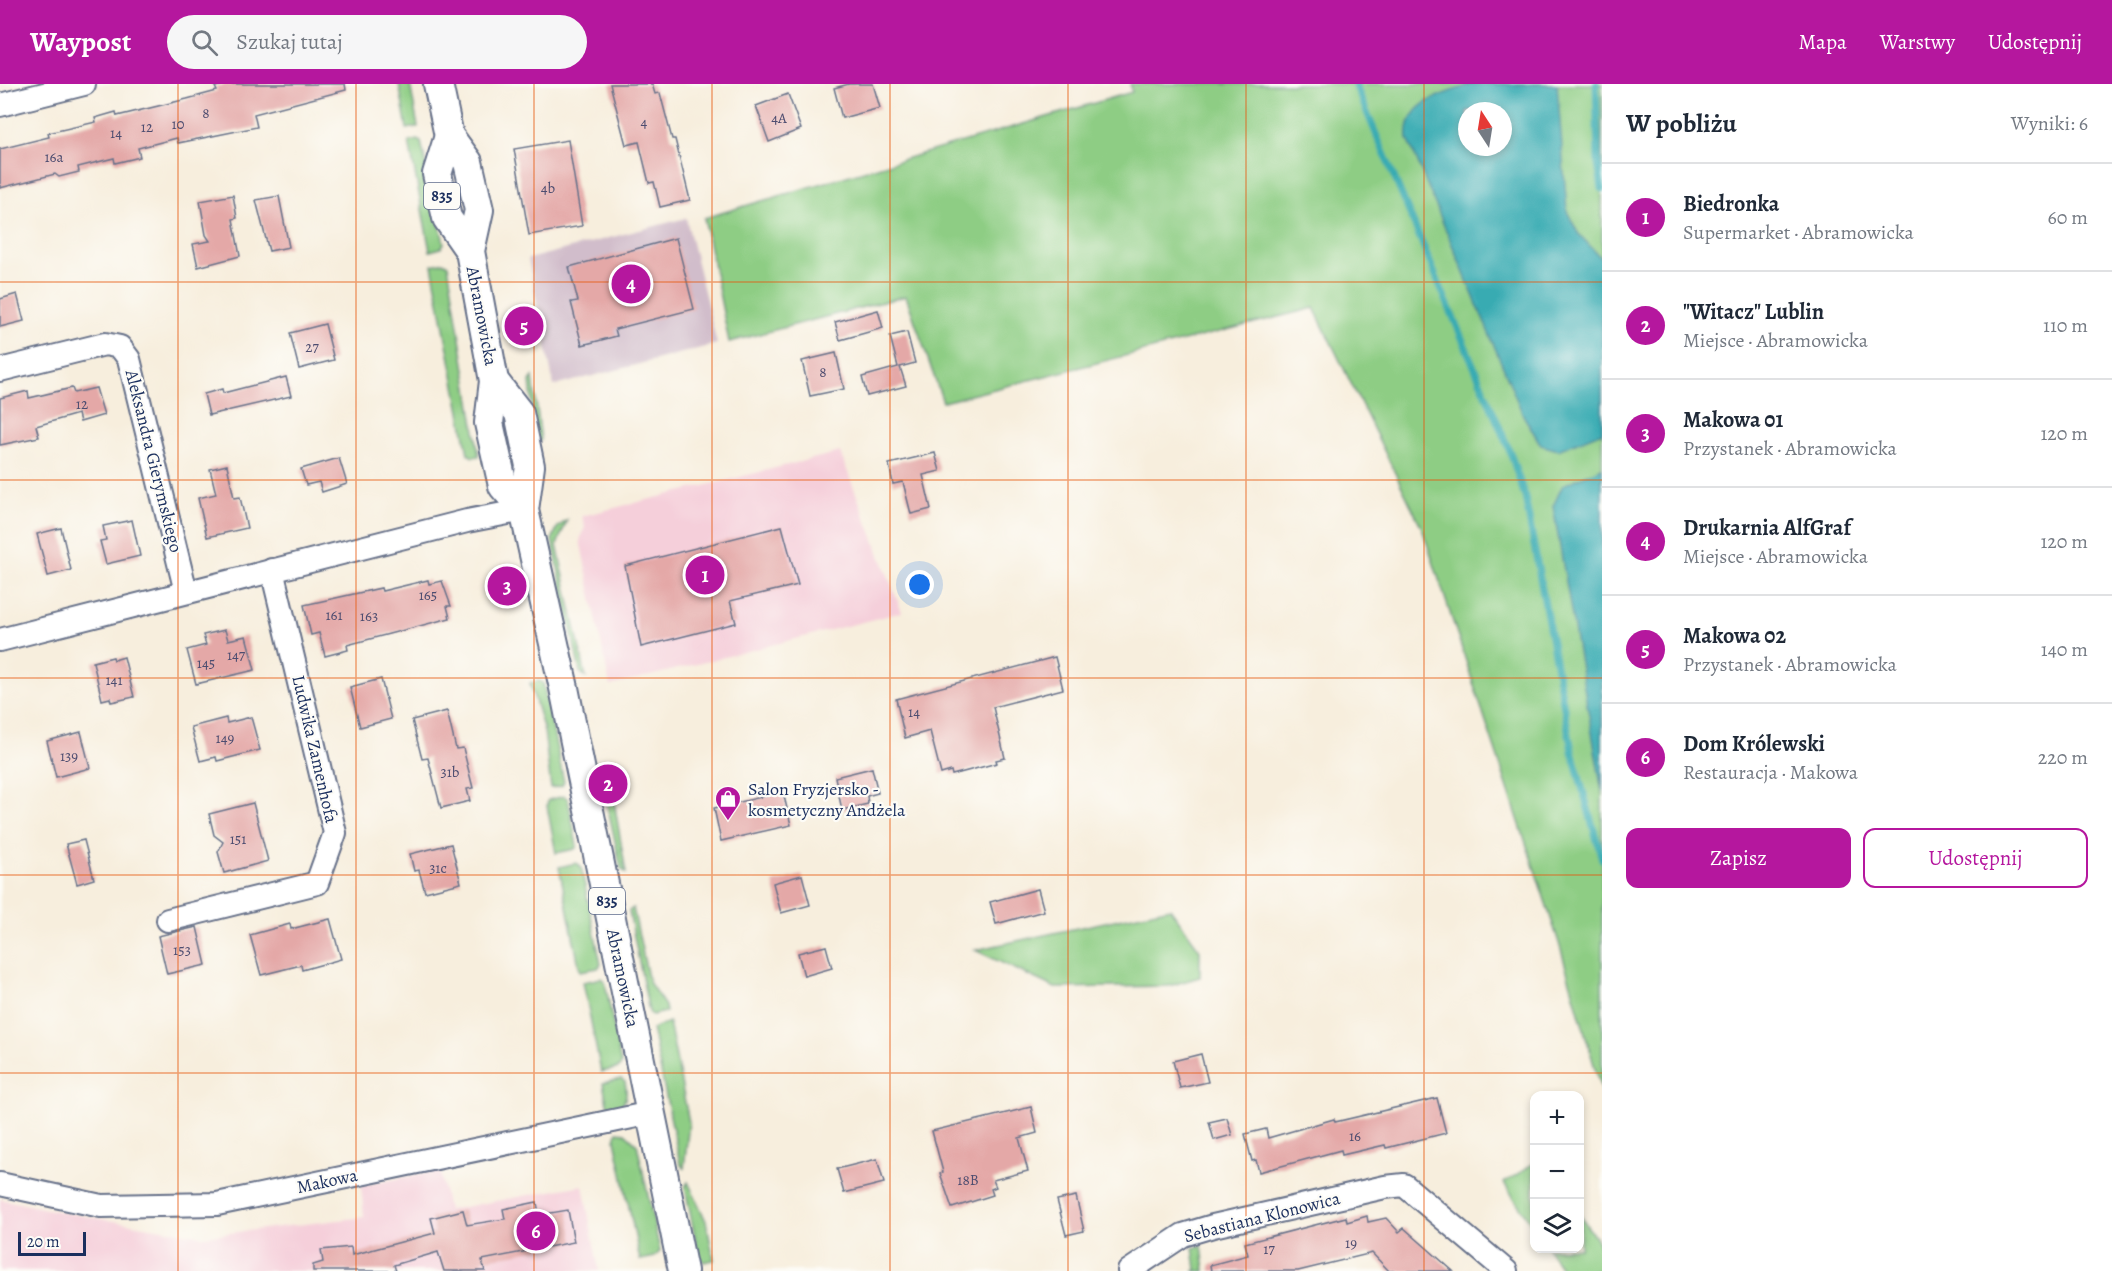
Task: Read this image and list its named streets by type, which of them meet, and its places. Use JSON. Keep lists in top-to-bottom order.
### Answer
{
  "streets": {
    "main road": ["835", "Abramowicka"],
    "street": [
      "Aleksandra Gierymskiego",
      "Ludwika Zamenhofa",
      "Makowa",
      "Sebastiana Klonowica"
    ]
  },
  "crossings": [
    ["Abramowicka", "Makowa"]
  ],
  "places": {
    "shop": ["Salon Fryzjersko - kosmetyczny Andżela"]
  },
  "house_numbers": [
    "8",
    "4A",
    "4",
    "10",
    "12",
    "14",
    "16a",
    "4b",
    "27",
    "8",
    "12",
    "165",
    "161",
    "163",
    "147",
    "145",
    "141",
    "14",
    "149",
    "139",
    "31b",
    "151",
    "31c",
    "153",
    "16",
    "18B",
    "19",
    "17"
  ],
  "scale_bar": "20 m",
  "north": "top",
  "page": {
    "header": "Waypost",
    "search": "Szukaj tutaj",
    "nav": ["Mapa", "Warstwy", "Udostępnij"],
    "heading": ["W pobliżu", "Wyniki: 6"],
    "list": [
      {
        "mark": "1",
        "name": "Biedronka",
        "note": "Supermarket · Abramowicka",
        "value": "60 m"
      },
      {
        "mark": "2",
        "name": "\"Witacz\" Lublin",
        "note": "Miejsce · Abramowicka",
        "value": "110 m"
      },
      {
        "mark": "3",
        "name": "Makowa 01",
        "note": "Przystanek · Abramowicka",
        "value": "120 m"
      },
      {
        "mark": "4",
        "name": "Drukarnia AlfGraf",
        "note": "Miejsce · Abramowicka",
        "value": "120 m"
      },
      {
        "mark": "5",
        "name": "Makowa 02",
        "note": "Przystanek · Abramowicka",
        "value": "140 m"
      },
      {
        "mark": "6",
        "name": "Dom Królewski",
        "note": "Restauracja · Makowa",
        "value": "220 m"
      }
    ],
    "pins": [
      "4",
      "5",
      "1",
      "3",
      "2",
      "6"
    ],
    "buttons": ["Zapisz", "Udostępnij"],
    "map_buttons": ["+", "−"],
    "scale": "20 m"
  }
}
